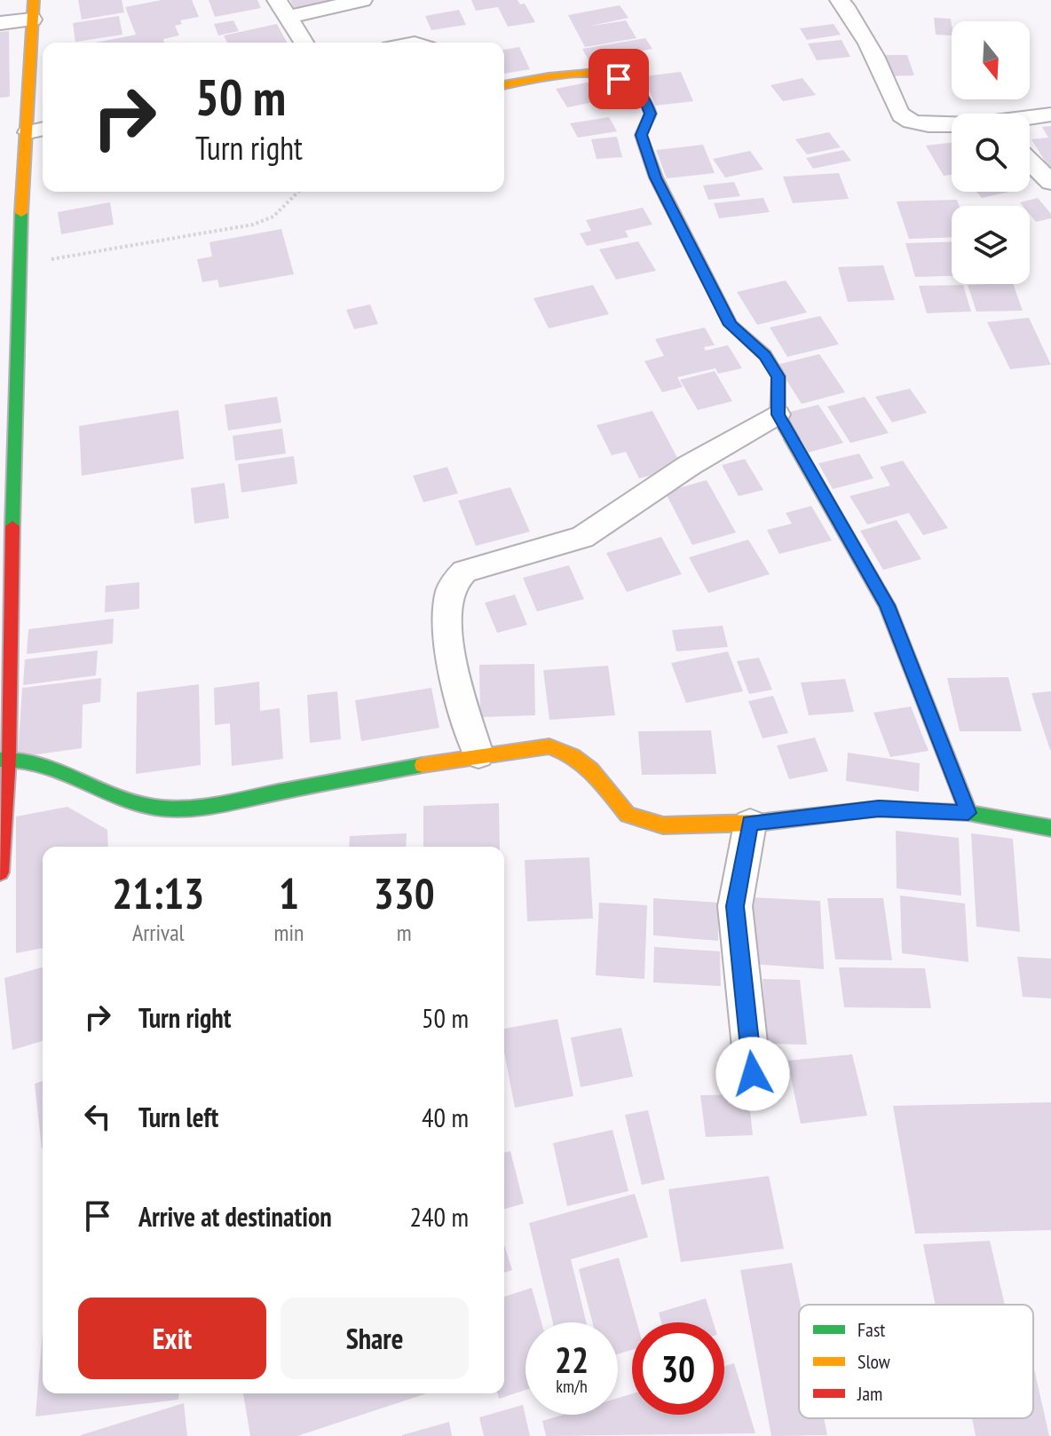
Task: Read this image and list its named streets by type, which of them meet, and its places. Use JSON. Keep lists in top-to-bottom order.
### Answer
{
  "legend": ["Fast", "Slow", "Jam"],
  "north": "bottom",
  "page": {
    "turn": ["50 m", "Turn right"],
    "eta": [
      "21:13",
      "Arrival",
      "1",
      "min",
      "330",
      "m"
    ],
    "list": [
      {
        "name": "Turn right",
        "value": "50 m"
      },
      {
        "name": "Turn left",
        "value": "40 m"
      },
      {
        "name": "Arrive at destination",
        "value": "240 m"
      }
    ],
    "buttons": ["Exit", "Share"],
    "speed": "22 km/h",
    "limit": "30"
  }
}
